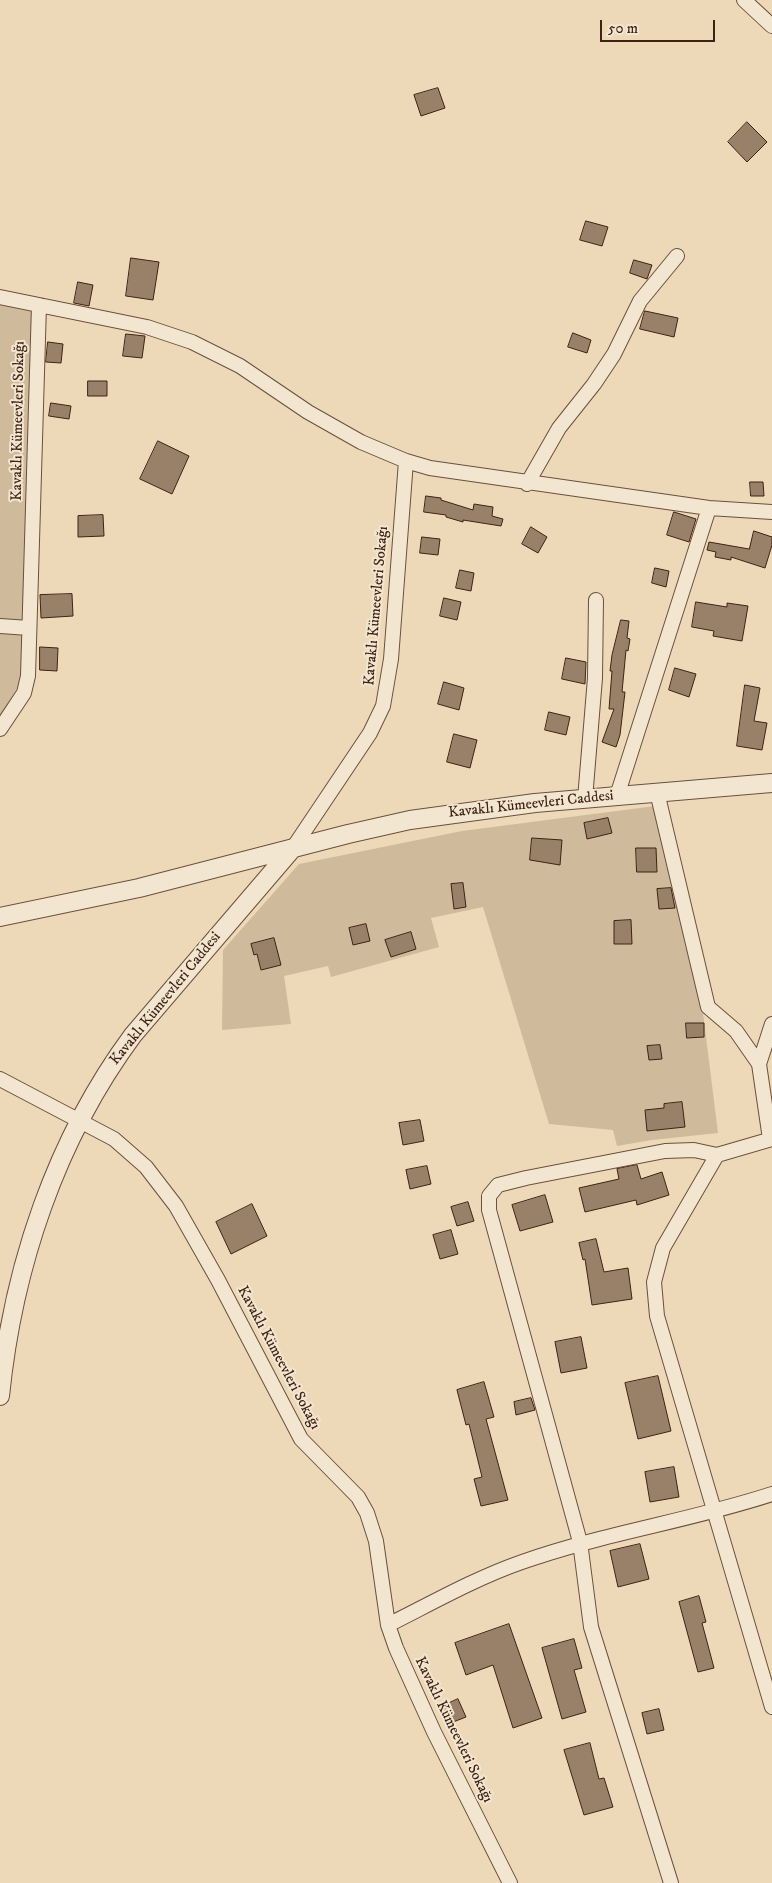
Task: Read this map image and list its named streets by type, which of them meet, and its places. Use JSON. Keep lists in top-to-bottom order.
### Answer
{
  "streets": {
    "street": ["Kavaklı Kümeevleri Sokağı", "Kavaklı Kümeevleri Caddesi"]
  },
  "crossings": [
    ["Kavaklı Kümeevleri Sokağı", "Kavaklı Kümeevleri Caddesi"]
  ],
  "scale_bar": "50 m"
}
